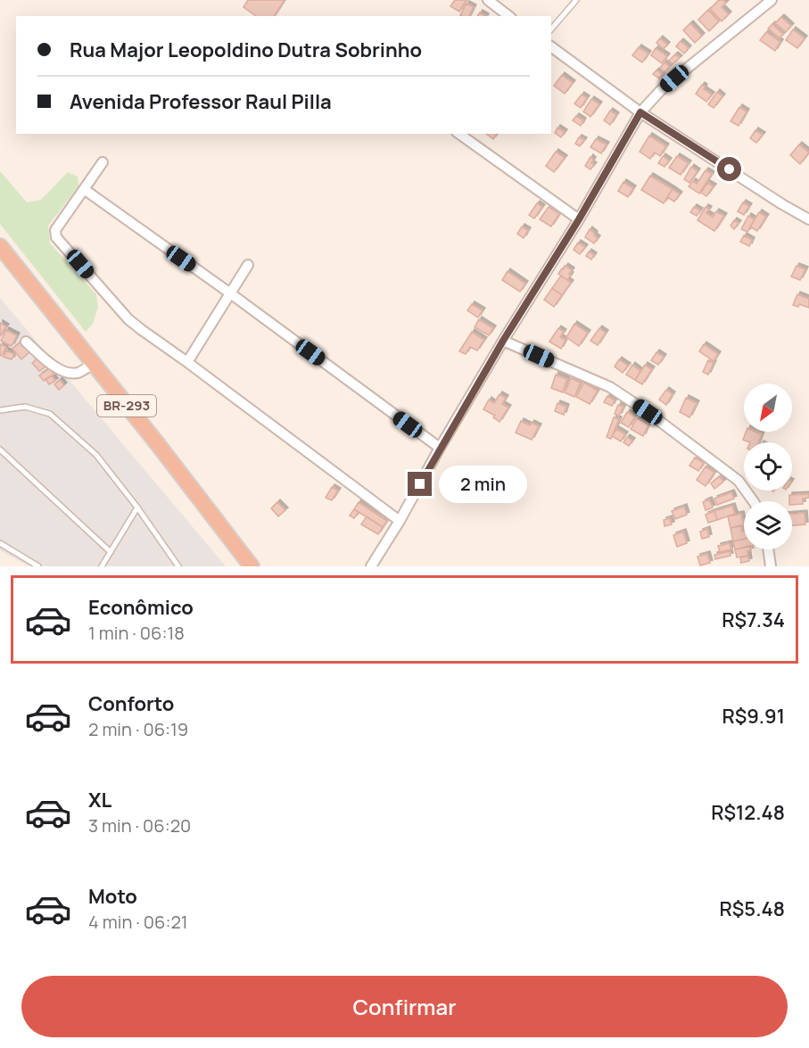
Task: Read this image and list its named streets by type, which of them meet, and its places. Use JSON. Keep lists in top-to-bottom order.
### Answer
{
  "streets": {
    "highway": ["BR-293"]
  },
  "north": "bottom left",
  "page": {
    "banner": ["Rua Major Leopoldino Dutra Sobrinho", "Avenida Professor Raul Pilla"],
    "bubble": "2 min",
    "list": [
      {
        "name": "Econômico",
        "note": "1 min · 06:18",
        "value": "R$7.34"
      },
      {
        "name": "Conforto",
        "note": "2 min · 06:19",
        "value": "R$9.91"
      },
      {
        "name": "XL",
        "note": "3 min · 06:20",
        "value": "R$12.48"
      },
      {
        "name": "Moto",
        "note": "4 min · 06:21",
        "value": "R$5.48"
      }
    ],
    "buttons": "Confirmar"
  }
}
